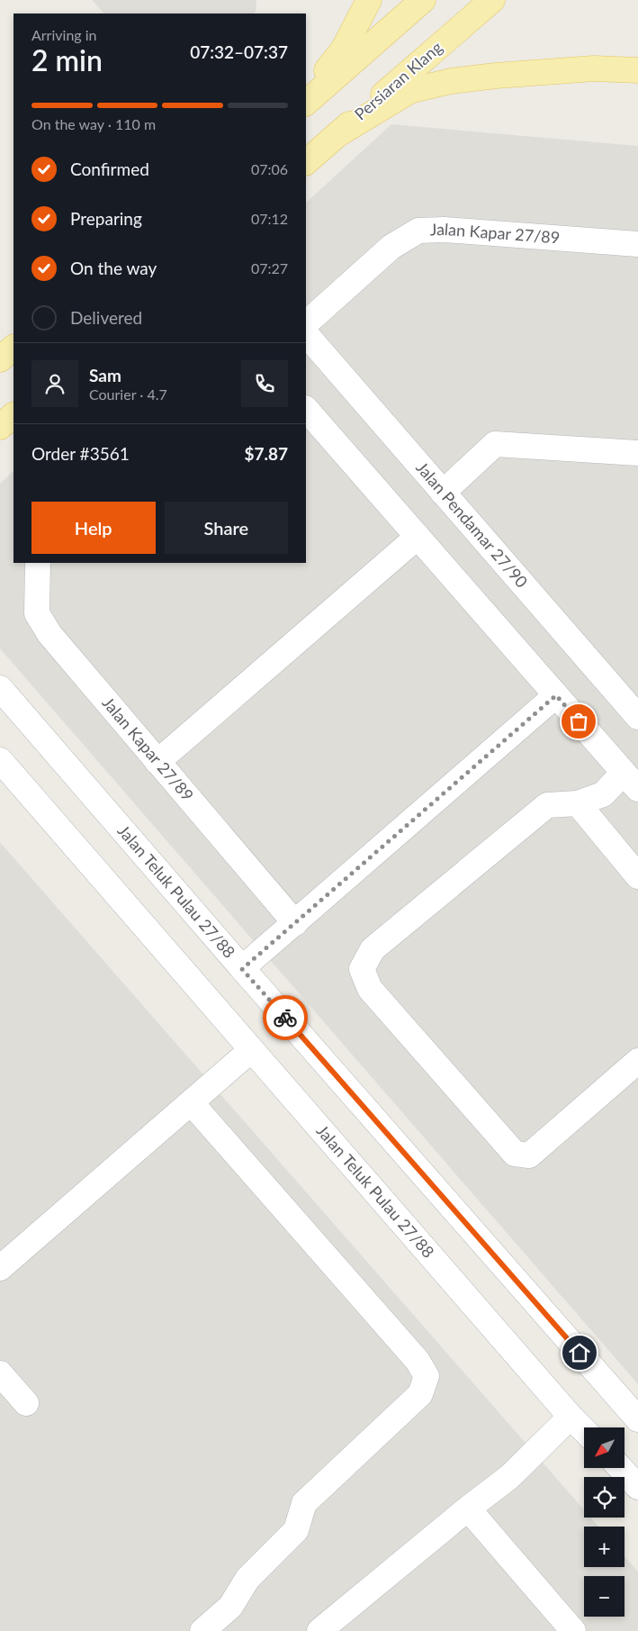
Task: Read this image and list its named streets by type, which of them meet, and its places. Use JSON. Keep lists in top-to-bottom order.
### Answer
{
  "streets": {
    "main road": ["Persiaran Klang"],
    "street": ["Jalan Kapar 27/89", "Jalan Pendamar 27/90", "Jalan Teluk Pulau 27/88"]
  },
  "north": "bottom left",
  "page": {
    "heading": ["2 min", "Arriving in", "07:32–07:37"],
    "panel": [
      "Sam",
      "Courier · 4.7",
      "Order #3561",
      "$7.87"
    ],
    "bar": "On the way · 110 m",
    "list": [
      ["Confirmed", "07:06"],
      ["Preparing", "07:12"],
      ["On the way", "07:27"],
      "Delivered"
    ],
    "buttons": ["Help", "Share"],
    "map_buttons": ["+", "−"]
  }
}
